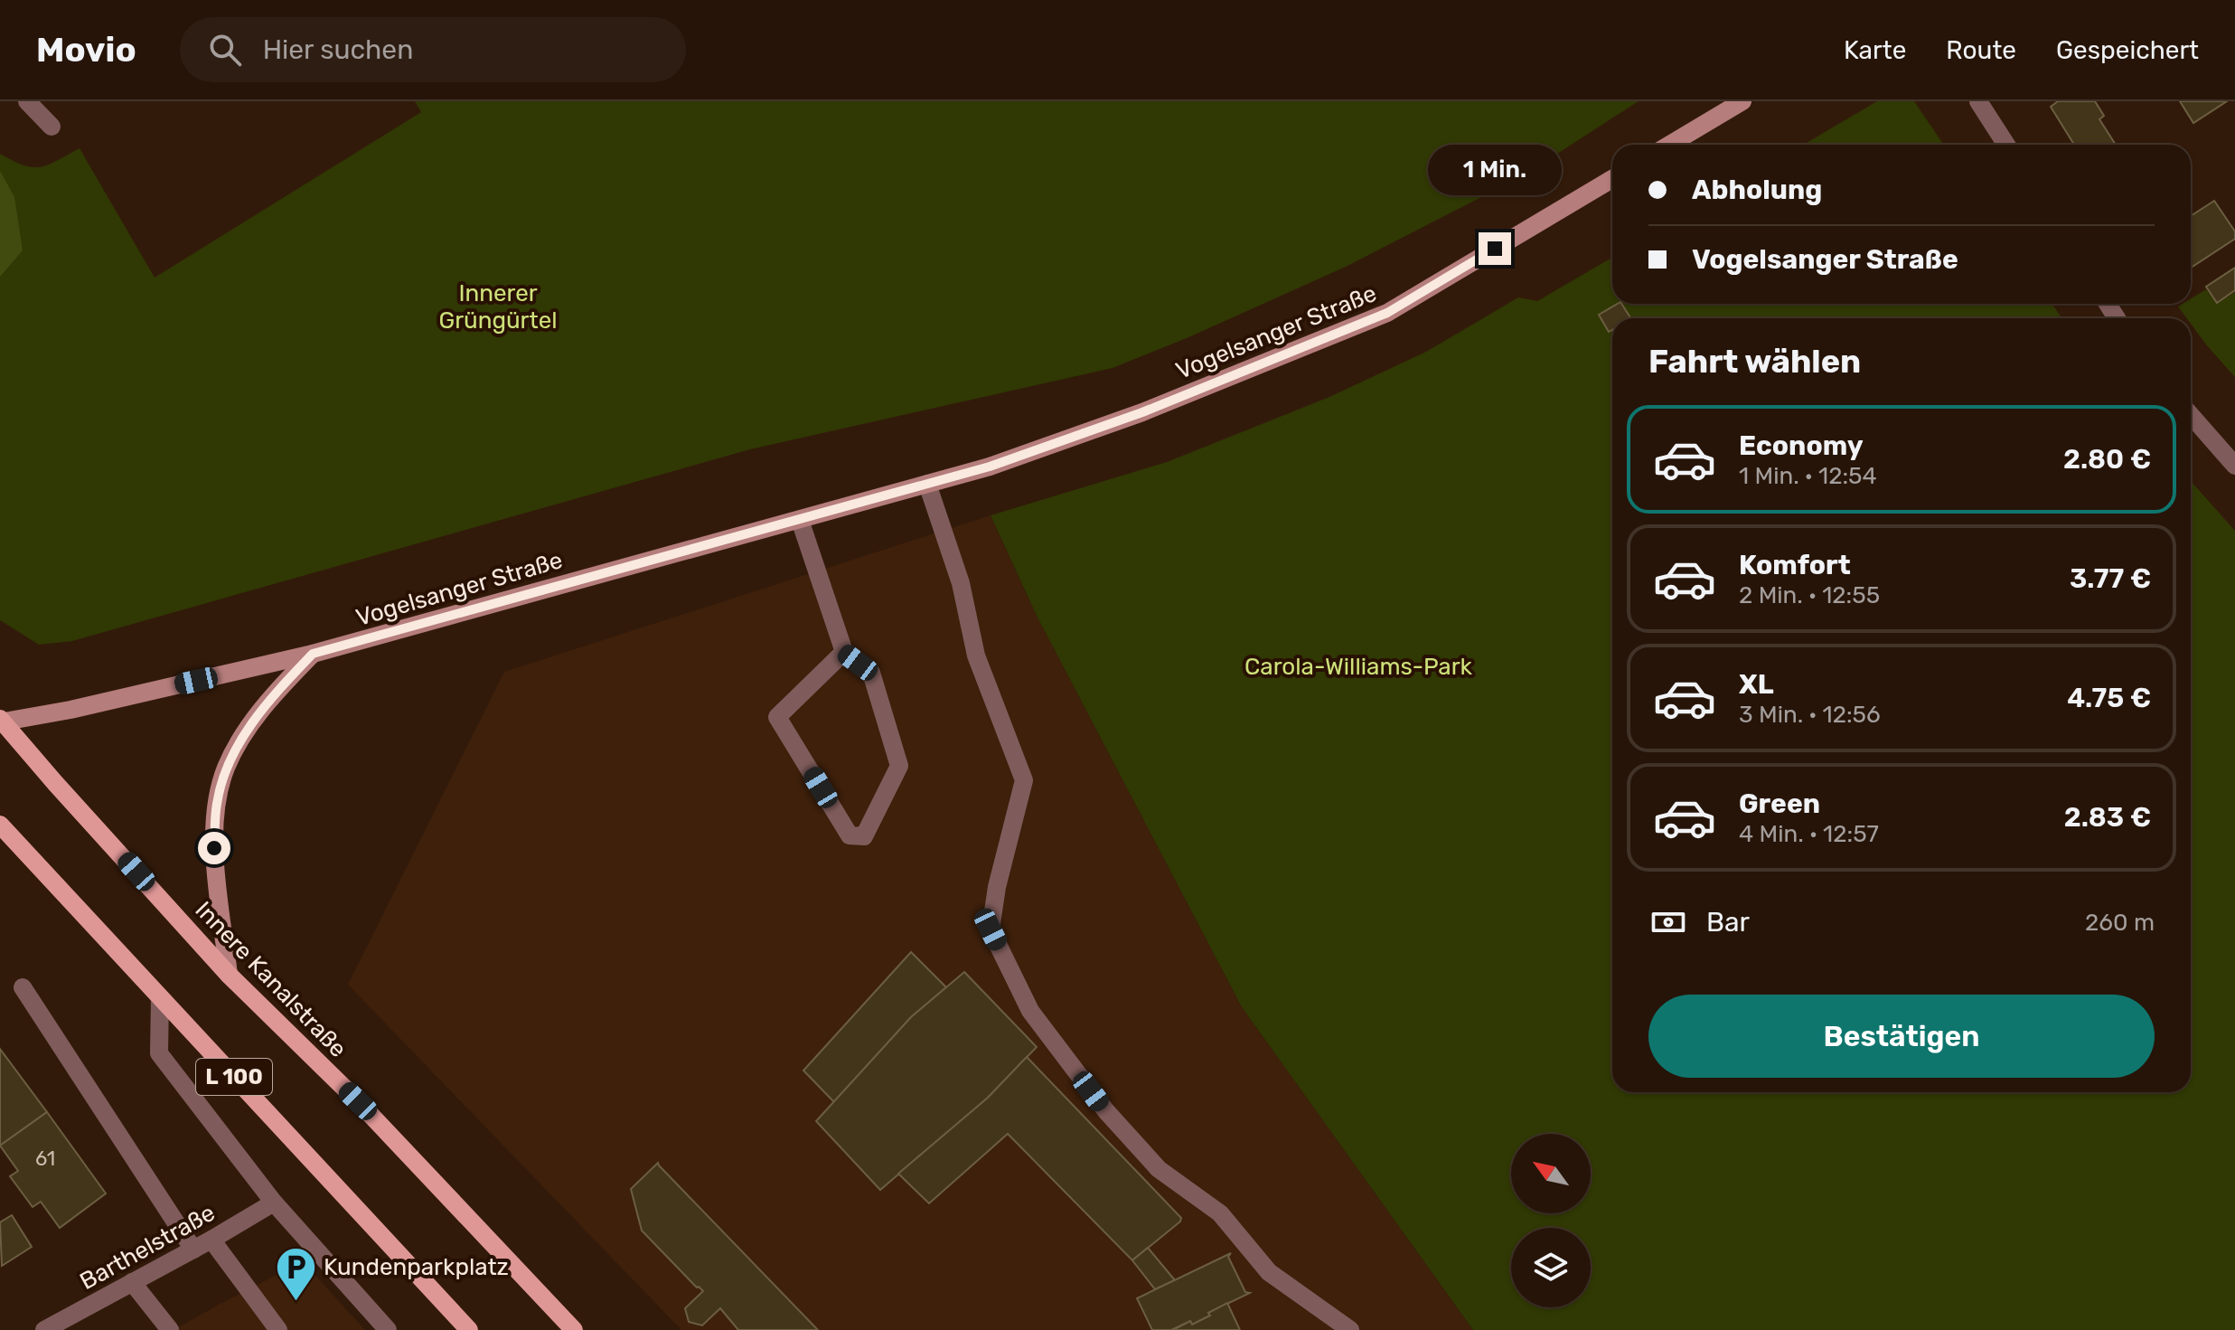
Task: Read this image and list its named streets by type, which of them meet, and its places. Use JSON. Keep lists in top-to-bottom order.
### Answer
{
  "streets": {
    "main road": ["Vogelsanger Straße", "Innere Kanalstraße", "L 100"],
    "street": ["Barthelstraße"]
  },
  "crossings": [
    ["Vogelsanger Straße", "Innere Kanalstraße"]
  ],
  "parks": ["Innerer Grüngürtel", "Carola-Williams-Park"],
  "places": {
    "parking": ["Kundenparkplatz"]
  },
  "house_numbers": ["61"],
  "north": "top left",
  "page": {
    "header": "Movio",
    "search": "Hier suchen",
    "nav": ["Karte", "Route", "Gespeichert"],
    "bubble": "1 Min.",
    "banner": ["Abholung", "Vogelsanger Straße"],
    "heading": "Fahrt wählen",
    "list": [
      {
        "name": "Economy",
        "note": "1 Min. · 12:54",
        "value": "2.80 €"
      },
      {
        "name": "Komfort",
        "note": "2 Min. · 12:55",
        "value": "3.77 €"
      },
      {
        "name": "XL",
        "note": "3 Min. · 12:56",
        "value": "4.75 €"
      },
      {
        "name": "Green",
        "note": "4 Min. · 12:57",
        "value": "2.83 €"
      }
    ],
    "pay": ["Bar", "260 m"],
    "buttons": "Bestätigen"
  }
}
